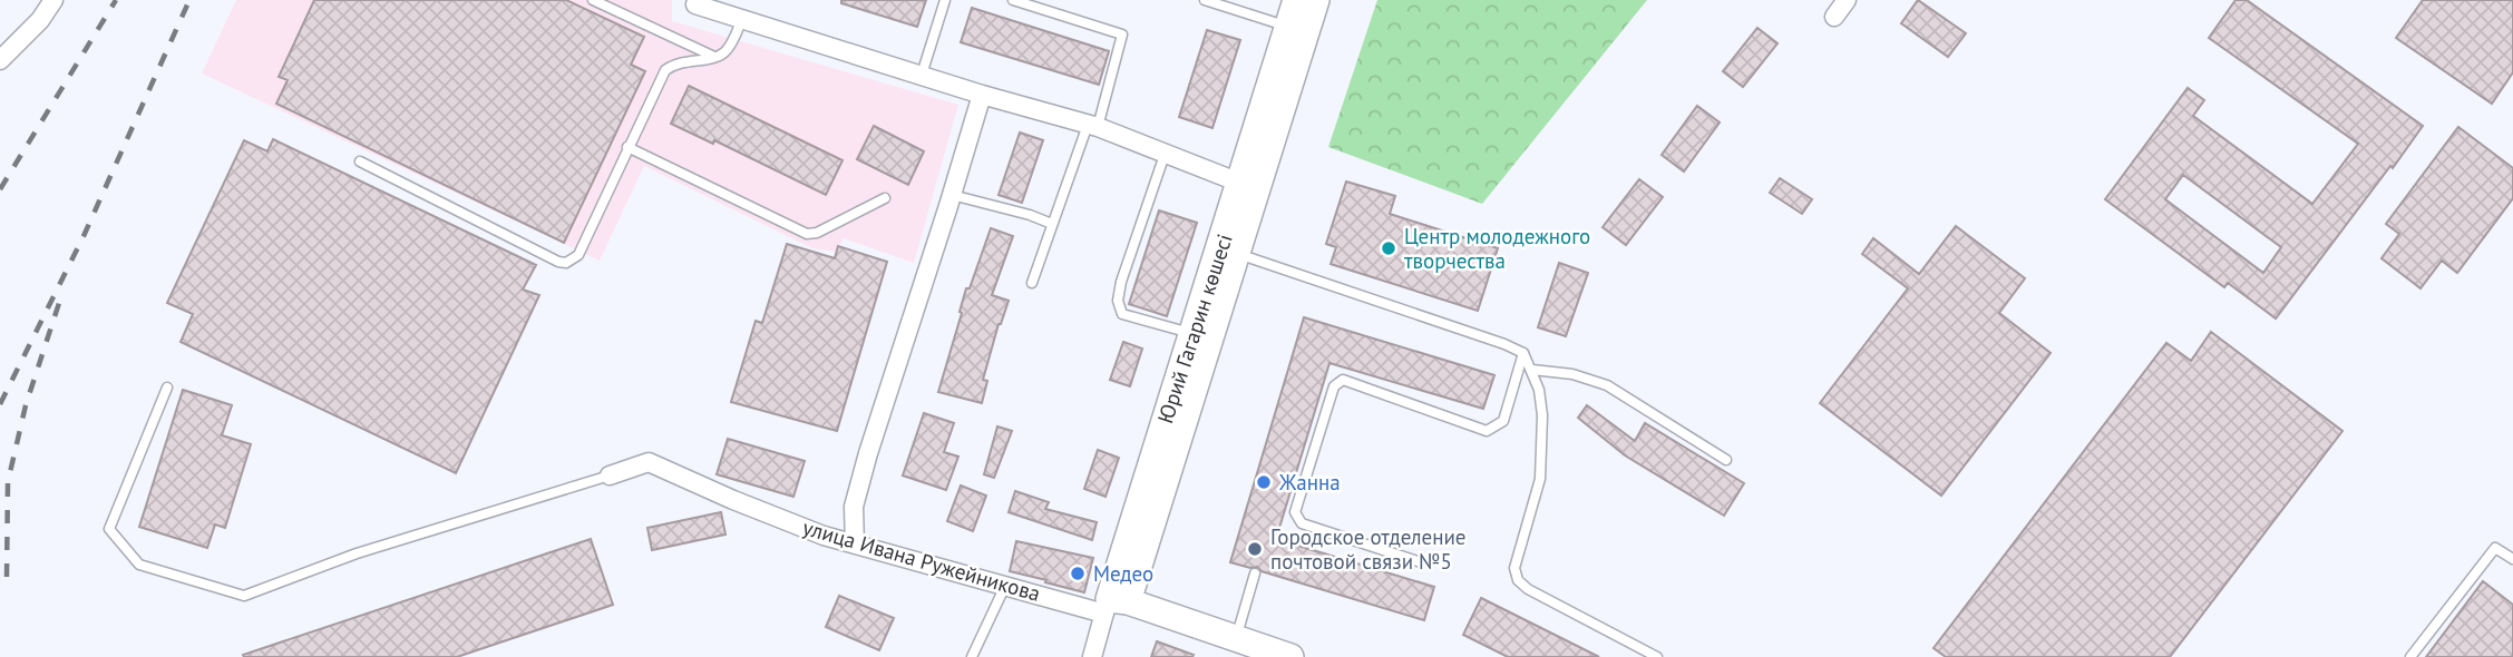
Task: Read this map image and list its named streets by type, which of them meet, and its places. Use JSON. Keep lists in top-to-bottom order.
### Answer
{
  "streets": {
    "main road": ["Юрий Гагарин көшесі"],
    "street": ["улица Ивана Ружейникова"]
  },
  "crossings": [
    ["Юрий Гагарин көшесі", "улица Ивана Ружейникова"]
  ],
  "places": [
    "Центр молодежного творчества",
    "Жанна",
    "Городское отделение почтовой связи №5",
    "Медео"
  ]
}
